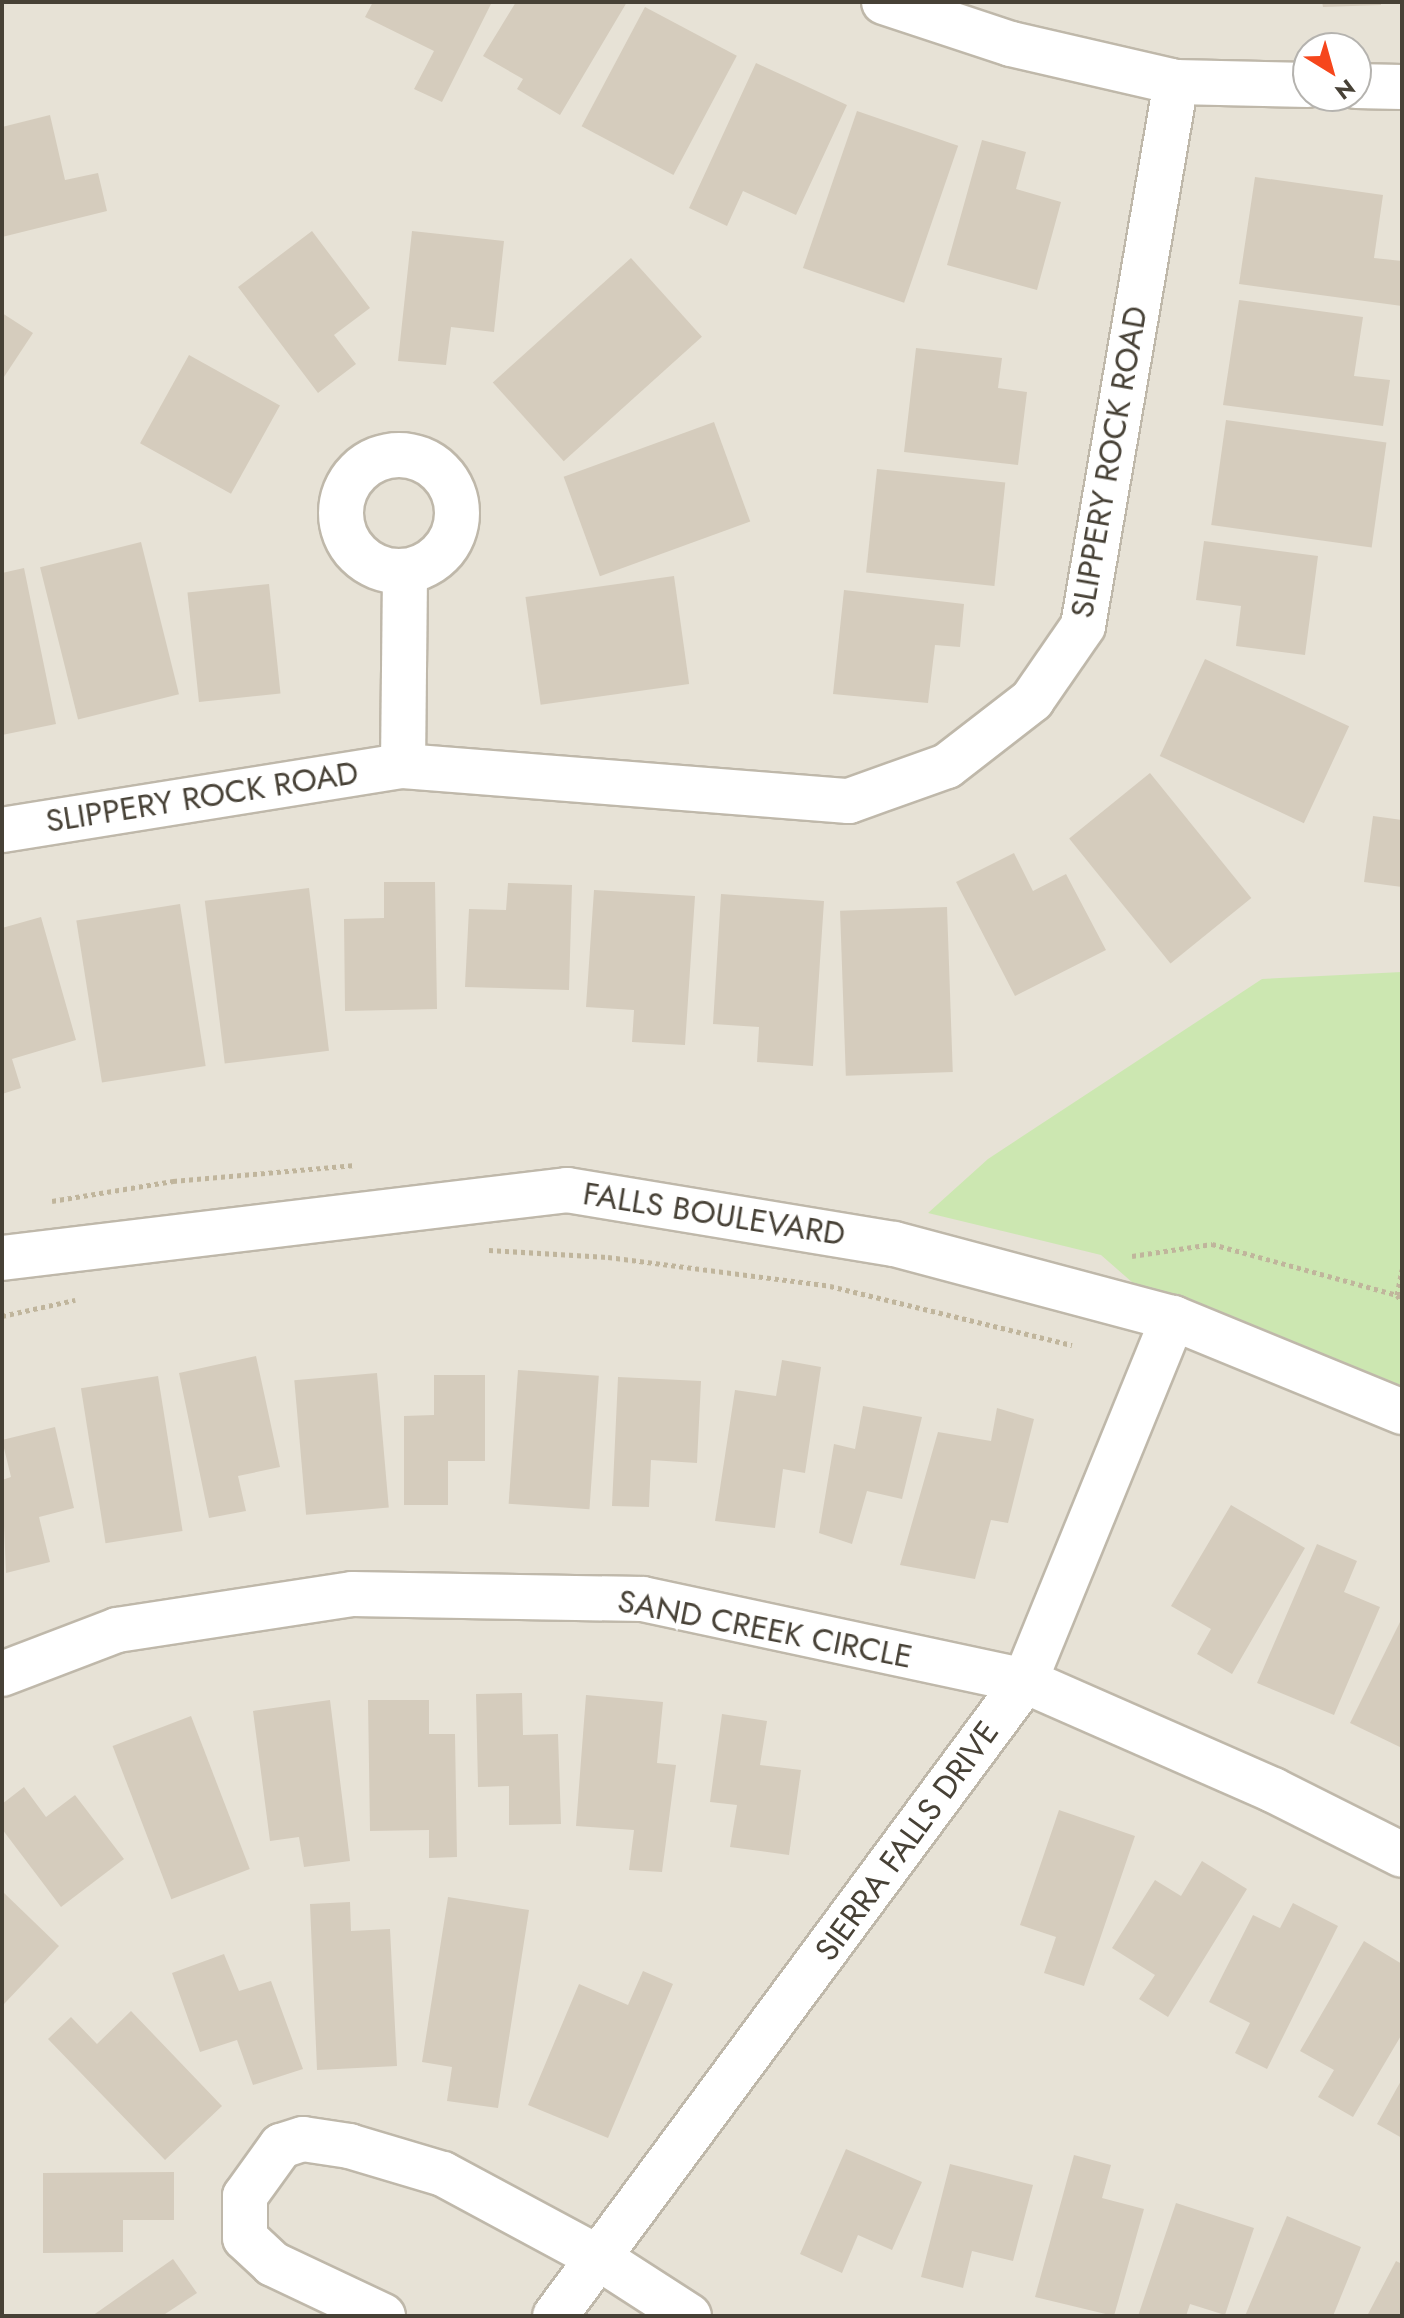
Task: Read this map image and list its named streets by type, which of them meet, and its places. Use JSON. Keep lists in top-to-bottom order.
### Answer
{
  "streets": {
    "street": [
      "SLIPPERY ROCK ROAD",
      "FALLS BOULEVARD",
      "SAND CREEK CIRCLE",
      "SIERRA FALLS DRIVE"
    ]
  },
  "crossings": [
    ["FALLS BOULEVARD", "SIERRA FALLS DRIVE"],
    ["SAND CREEK CIRCLE", "SIERRA FALLS DRIVE"]
  ],
  "north": "bottom right"
}
